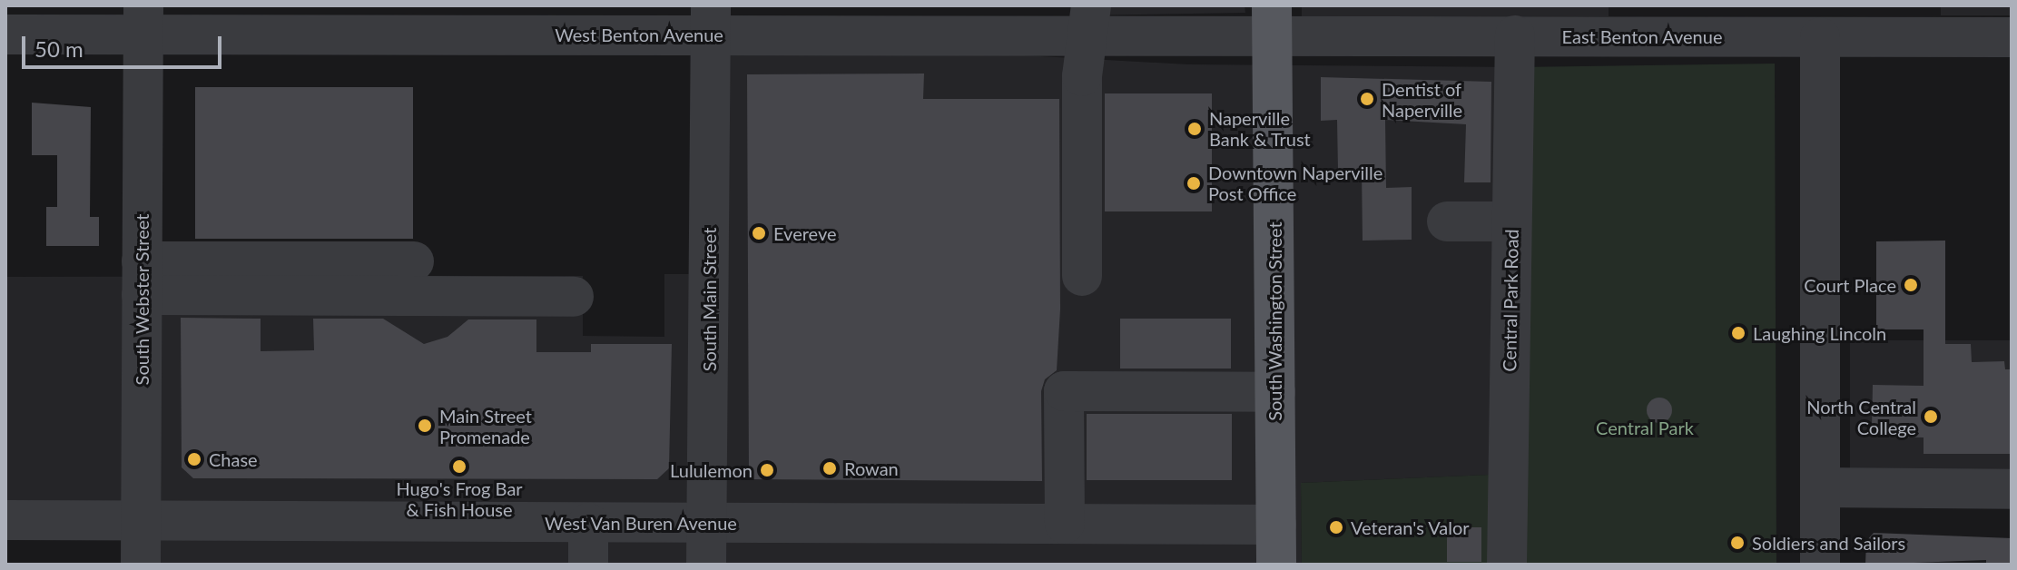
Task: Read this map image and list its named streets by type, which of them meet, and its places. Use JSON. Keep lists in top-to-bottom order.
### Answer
{
  "streets": {
    "main road": ["South Washington Street"],
    "street": [
      "West Benton Avenue",
      "East Benton Avenue",
      "South Webster Street",
      "South Main Street",
      "Central Park Road",
      "West Van Buren Avenue"
    ]
  },
  "crossings": [
    ["West Benton Avenue", "East Benton Avenue"],
    ["West Benton Avenue", "South Webster Street"],
    ["West Benton Avenue", "South Main Street"],
    ["West Benton Avenue", "South Washington Street"],
    ["East Benton Avenue", "Central Park Road"],
    ["East Benton Avenue", "South Washington Street"],
    ["South Webster Street", "West Van Buren Avenue"],
    ["South Main Street", "West Van Buren Avenue"],
    ["South Washington Street", "West Van Buren Avenue"]
  ],
  "parks": ["Central Park"],
  "places": [
    "Dentist of Naperville",
    "Naperville Bank & Trust",
    "Downtown Naperville Post Office",
    "Evereve",
    "Court Place",
    "Laughing Lincoln",
    "North Central College",
    "Main Street Promenade",
    "Chase",
    "Hugo's Frog Bar & Fish House",
    "Rowan",
    "Lululemon",
    "Veteran's Valor",
    "Soldiers and Sailors"
  ],
  "scale_bar": "50 m"
}
